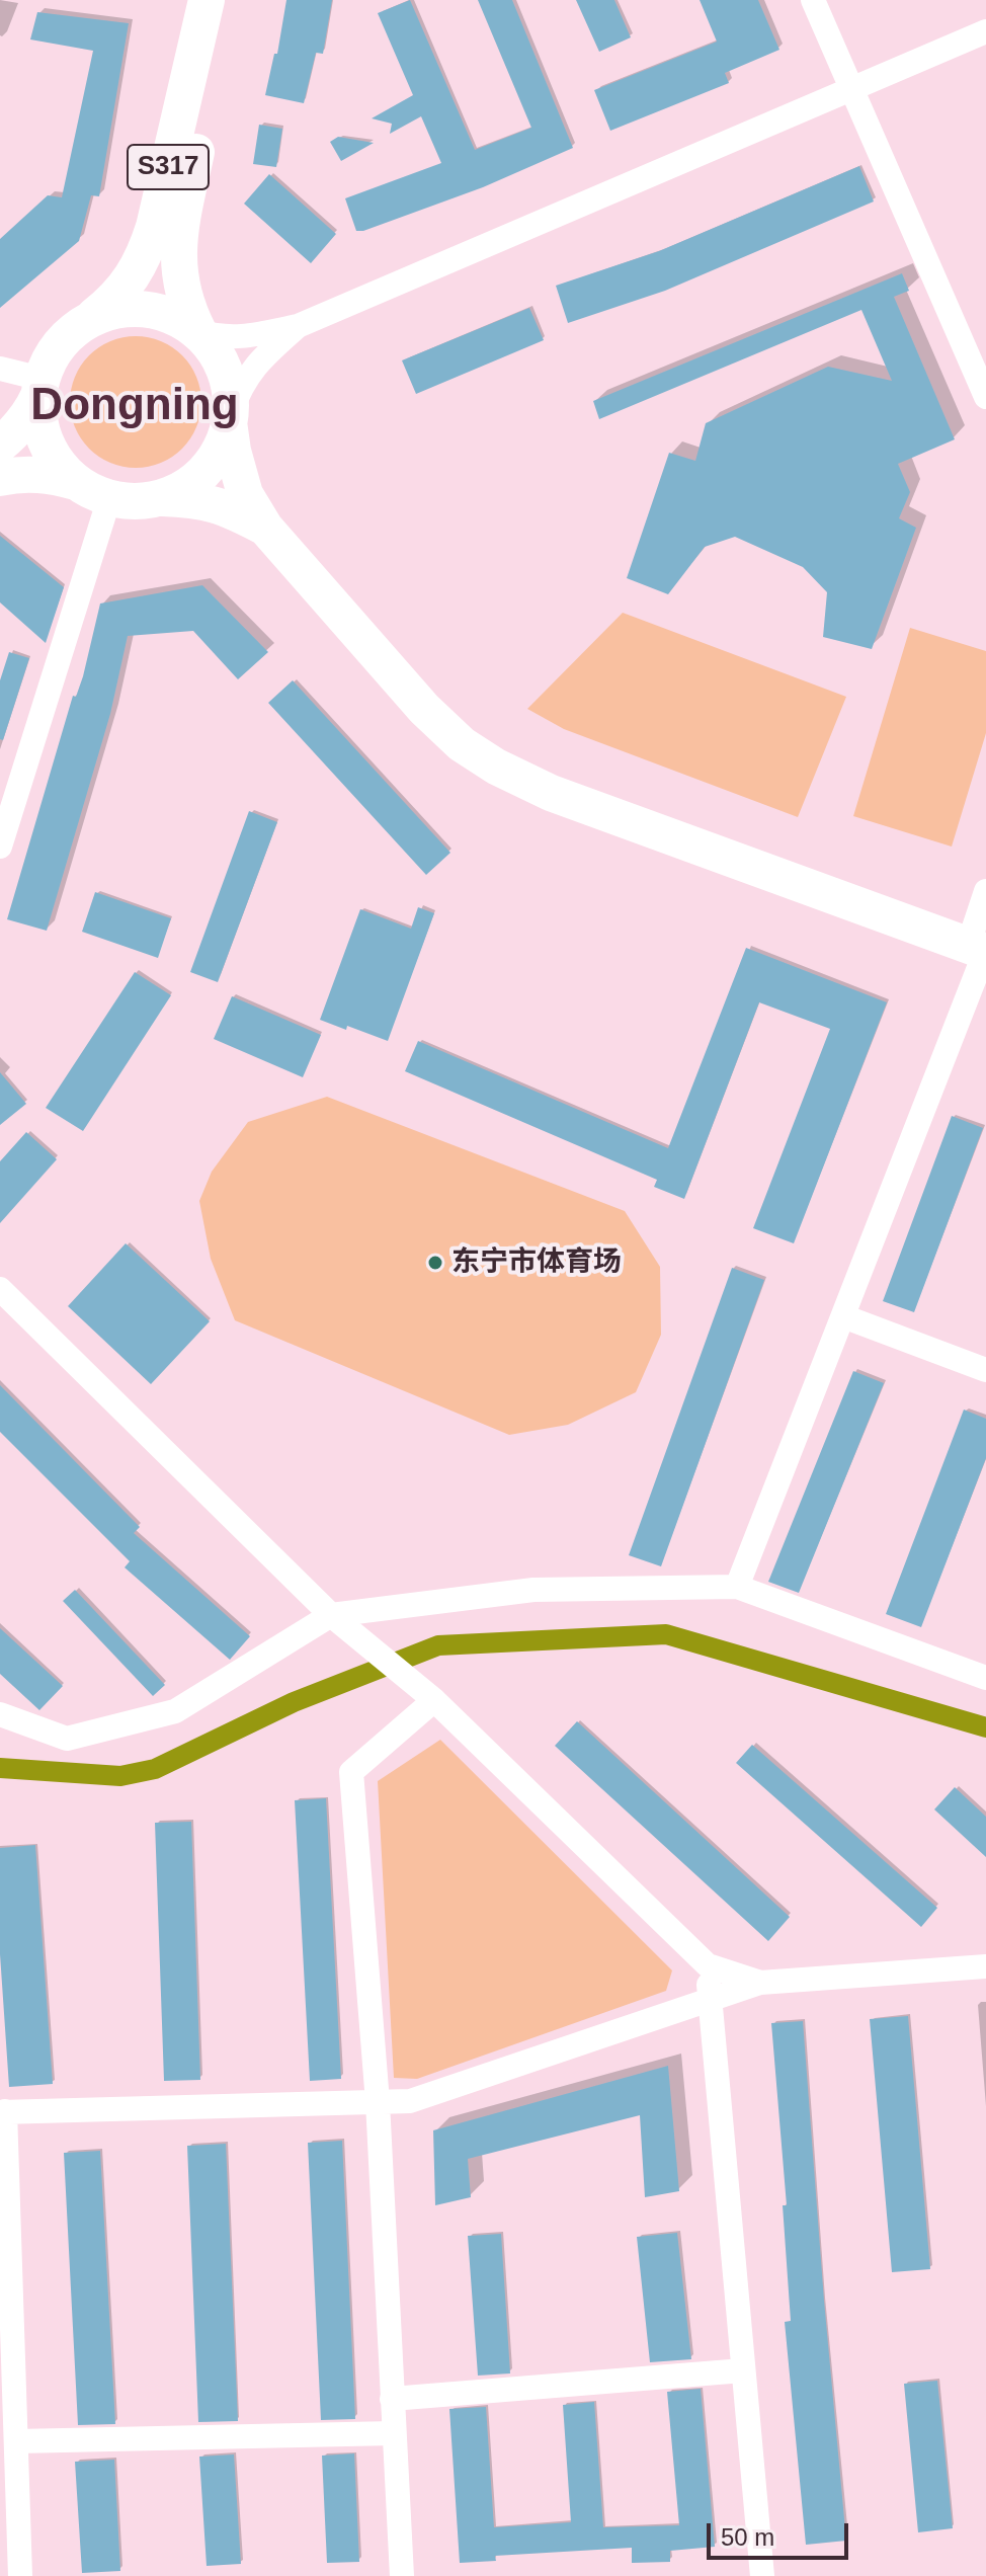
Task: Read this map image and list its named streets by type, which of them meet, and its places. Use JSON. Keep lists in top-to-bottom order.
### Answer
{
  "streets": {
    "highway": ["S317"]
  },
  "districts": ["Dongning"],
  "places": ["东宁市体育场"],
  "scale_bar": "50 m"
}
